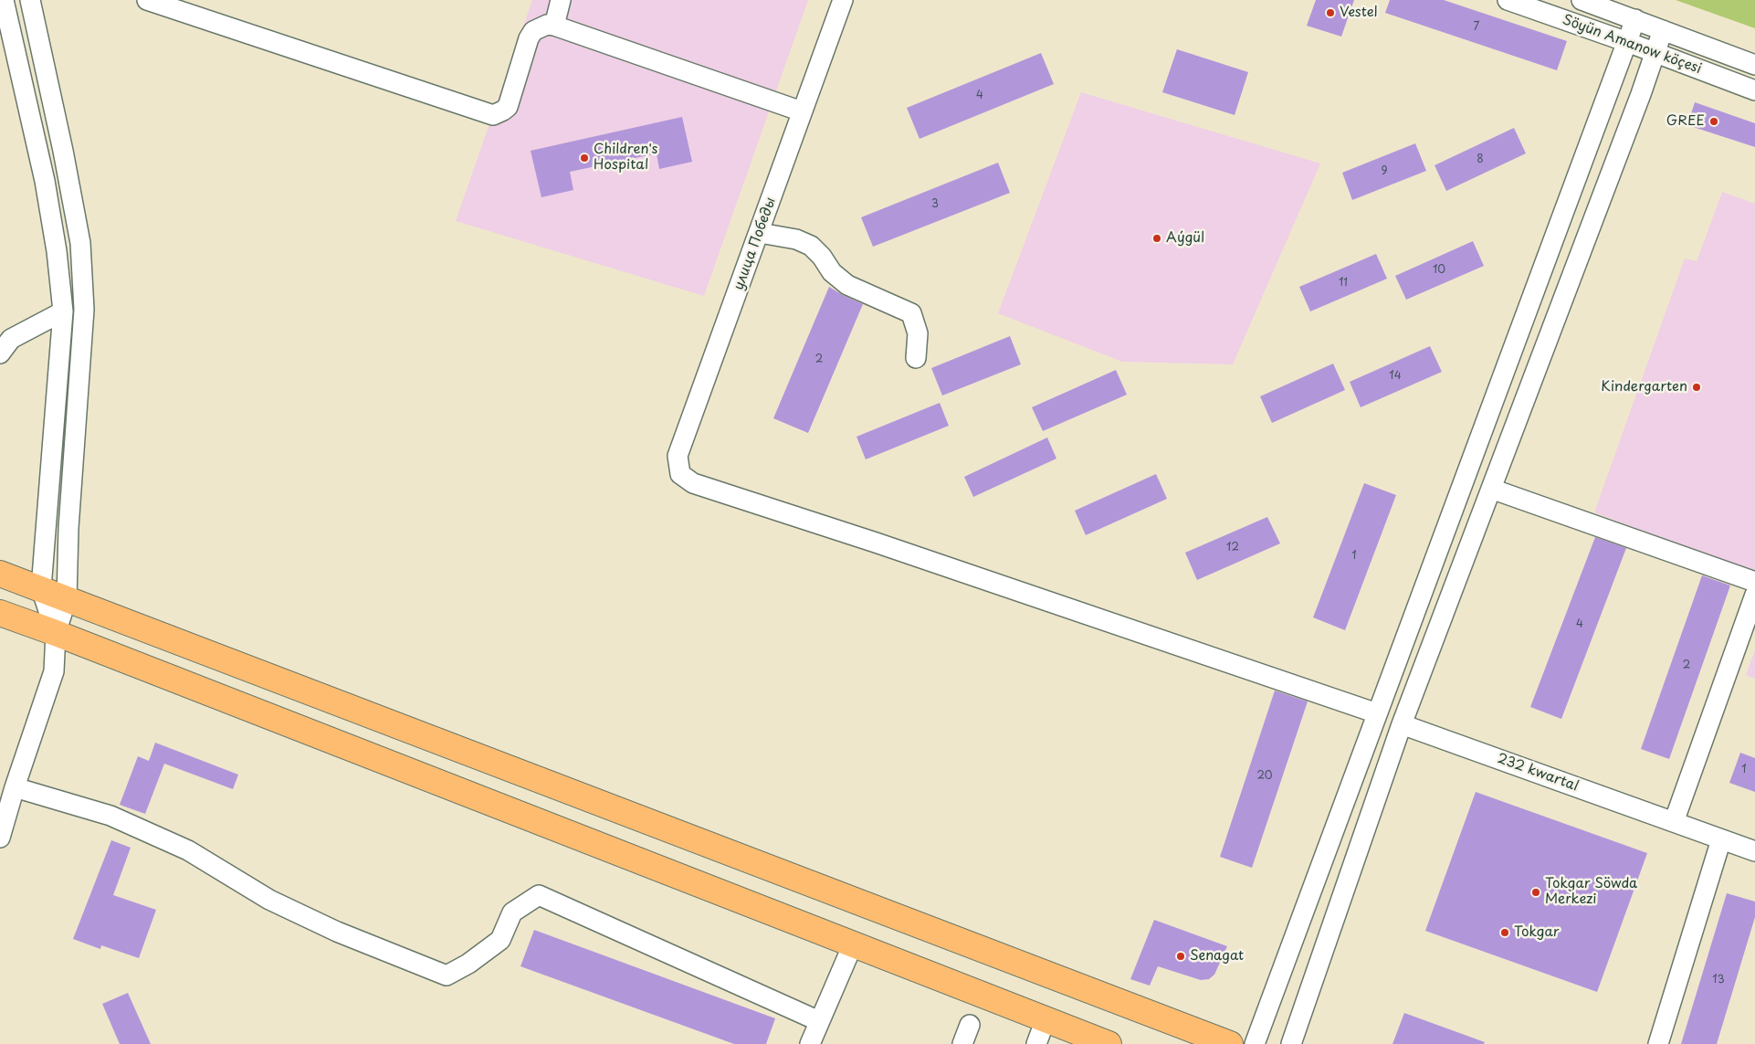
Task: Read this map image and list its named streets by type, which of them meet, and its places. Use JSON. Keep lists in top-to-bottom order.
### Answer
{
  "streets": {
    "street": ["Söyün Amanow köçesi", "улица Победы", "232 kwartal"]
  },
  "places": [
    "Vestel",
    "GREE",
    "Children's Hospital",
    "Aýgül",
    "Kindergarten",
    "Tokgar Söwda Merkezi",
    "Tokgar",
    "Senagat"
  ],
  "house_numbers": [
    "7",
    "4",
    "8",
    "9",
    "3",
    "10",
    "11",
    "2",
    "14",
    "12",
    "1",
    "4",
    "2",
    "1",
    "20",
    "13"
  ]
}
